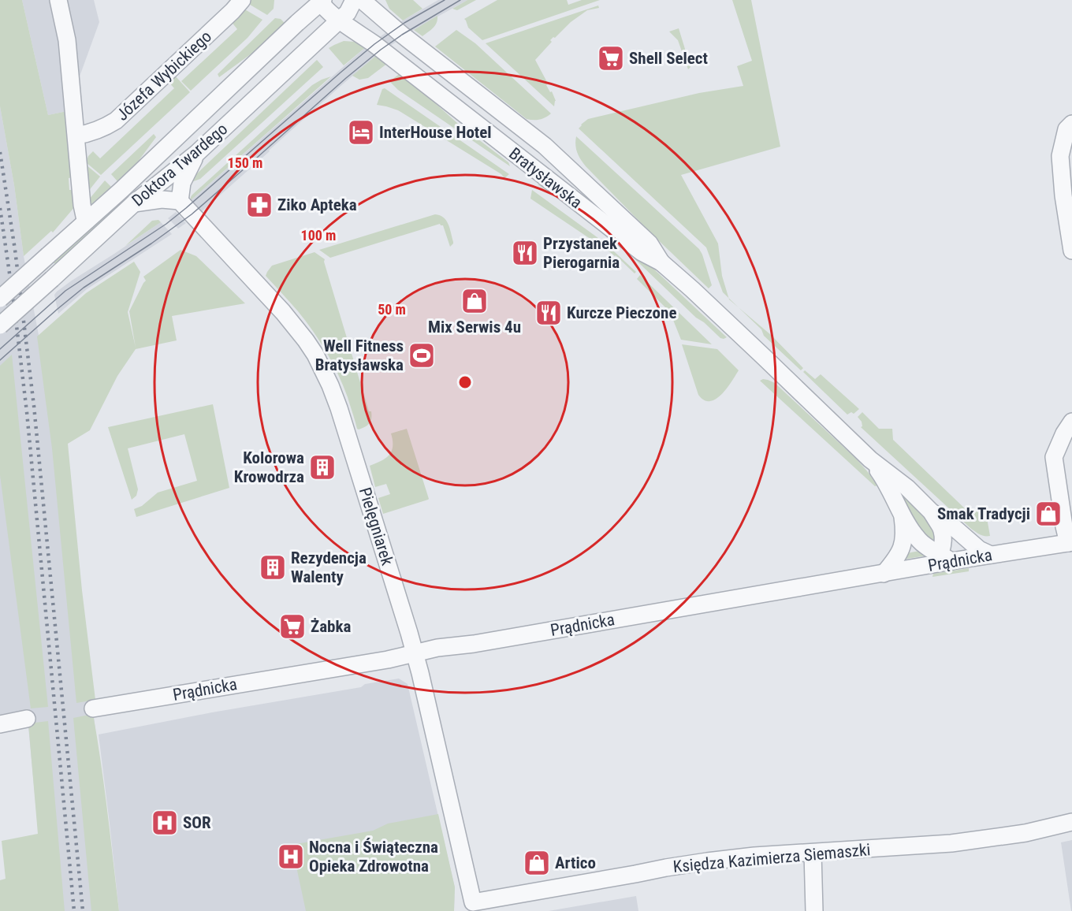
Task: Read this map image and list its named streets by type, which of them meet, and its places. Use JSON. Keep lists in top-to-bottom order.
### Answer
{
  "streets": {
    "street": [
      "Józefa Wybickiego",
      "Doktora Twardego",
      "Bratysławska",
      "Pielęgniarek",
      "Prądnicka",
      "Księdza Kazimierza Siemaszki"
    ]
  },
  "crossings": [
    ["Doktora Twardego", "Bratysławska"],
    ["Bratysławska", "Prądnicka"],
    ["Pielęgniarek", "Prądnicka"],
    ["Pielęgniarek", "Księdza Kazimierza Siemaszki"]
  ],
  "places": {
    "supermarket": ["Shell Select", "Żabka"],
    "hotel": ["InterHouse Hotel"],
    "pharmacy": ["Ziko Apteka"],
    "restaurant": ["Przystanek Pierogarnia", "Kurcze Pieczone"],
    "shop": ["Mix Serwis 4u", "Smak Tradycji", "Artico"],
    "sports": ["Well Fitness Bratysławska"],
    "building": ["Kolorowa Krowodrza", "Rezydencja Walenty"],
    "hospital": ["SOR", "Nocna i Świąteczna Opieka Zdrowotna"]
  },
  "rings": ["150 m", "100 m", "50 m"]
}
